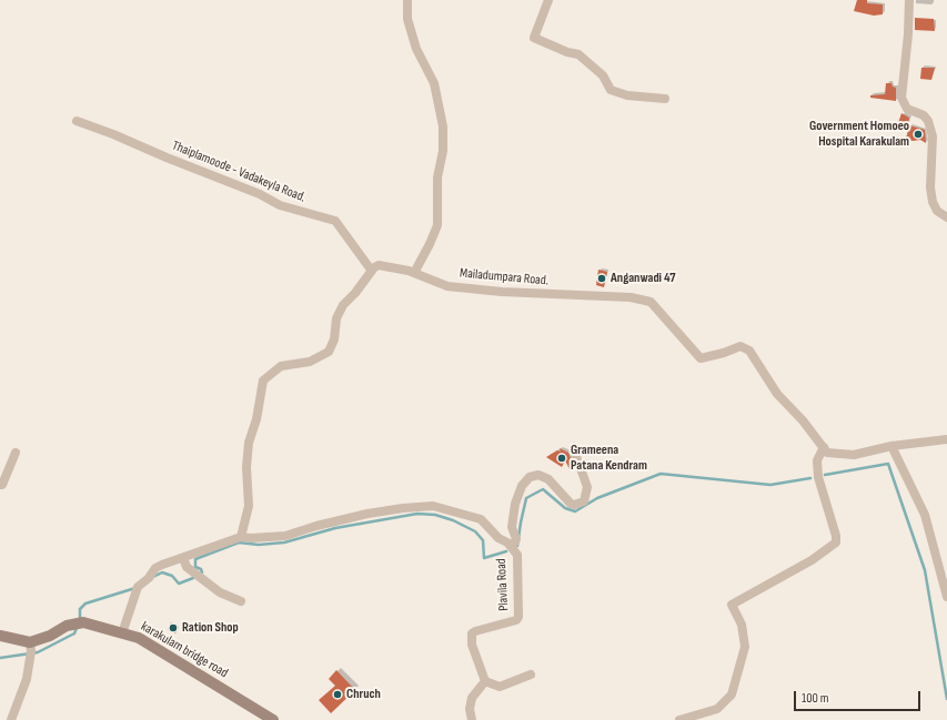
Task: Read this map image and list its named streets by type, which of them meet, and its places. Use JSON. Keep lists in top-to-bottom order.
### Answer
{
  "streets": {
    "main road": ["karakulam bridge road"],
    "street": ["Thaiplamoode - Vadakeyla Road.", "Mailadumpara Road.", "Plavila Road"]
  },
  "crossings": [
    ["Thaiplamoode - Vadakeyla Road.", "Mailadumpara Road."]
  ],
  "places": [
    "Government Homoeo Hospital Karakulam",
    "Anganwadi 47",
    "Grameena Patana Kendram",
    "Ration Shop",
    "Chruch"
  ],
  "scale_bar": "100 m"
}
